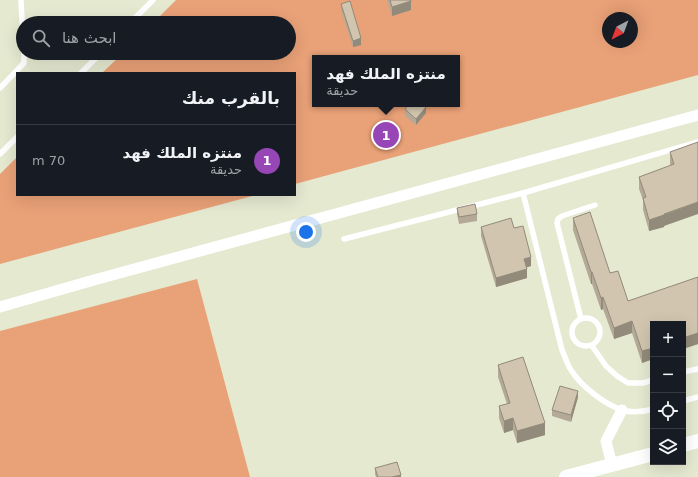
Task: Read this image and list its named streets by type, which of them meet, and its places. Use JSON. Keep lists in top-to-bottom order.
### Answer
{
  "north": "bottom left",
  "page": {
    "search": "ابحث هنا",
    "popup": ["منتزه الملك فهد", "حديقة"],
    "heading": "بالقرب منك",
    "pins": "1",
    "list": [
      {
        "mark": "1",
        "name": "منتزه الملك فهد",
        "note": "حديقة",
        "value": "70 m"
      }
    ],
    "map_buttons": ["+", "−"]
  }
}
